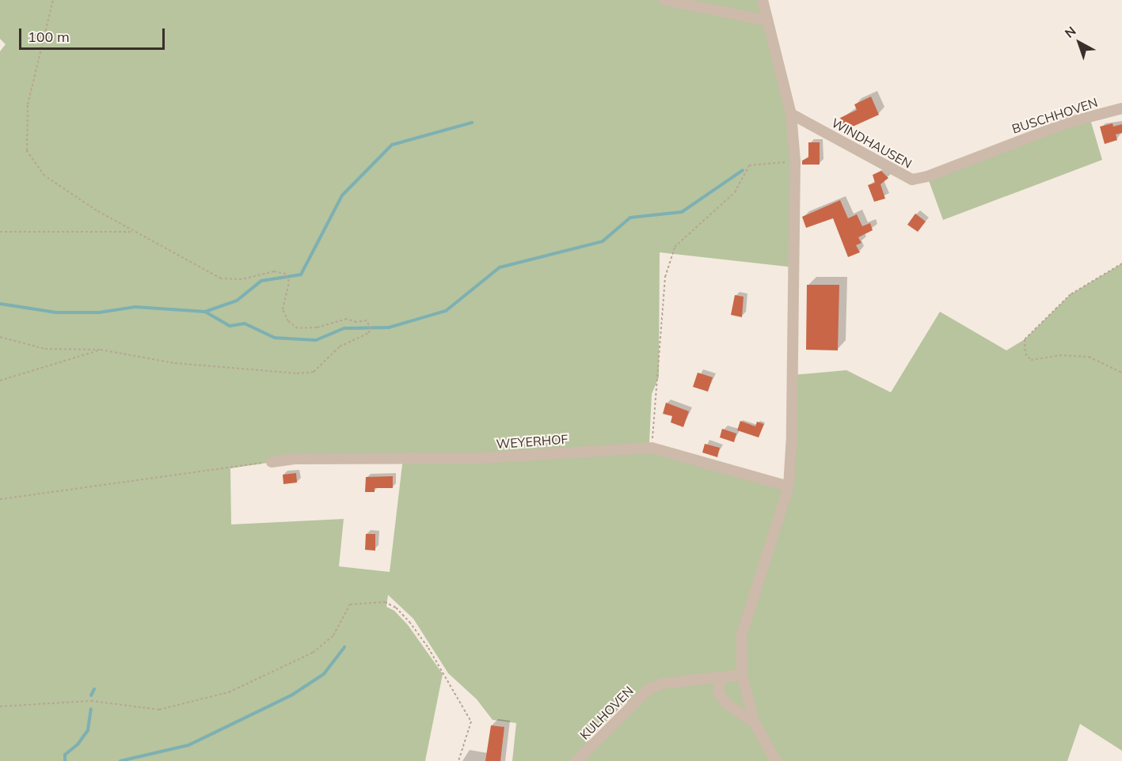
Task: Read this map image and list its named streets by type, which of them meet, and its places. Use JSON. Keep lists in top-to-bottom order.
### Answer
{
  "streets": {
    "street": [
      "BUSCHHOVEN",
      "WINDHAUSEN",
      "WEYERHOF",
      "KULHOVEN"
    ]
  },
  "crossings": [
    ["BUSCHHOVEN", "WINDHAUSEN"]
  ],
  "scale_bar": "100 m",
  "north": "top left"
}
